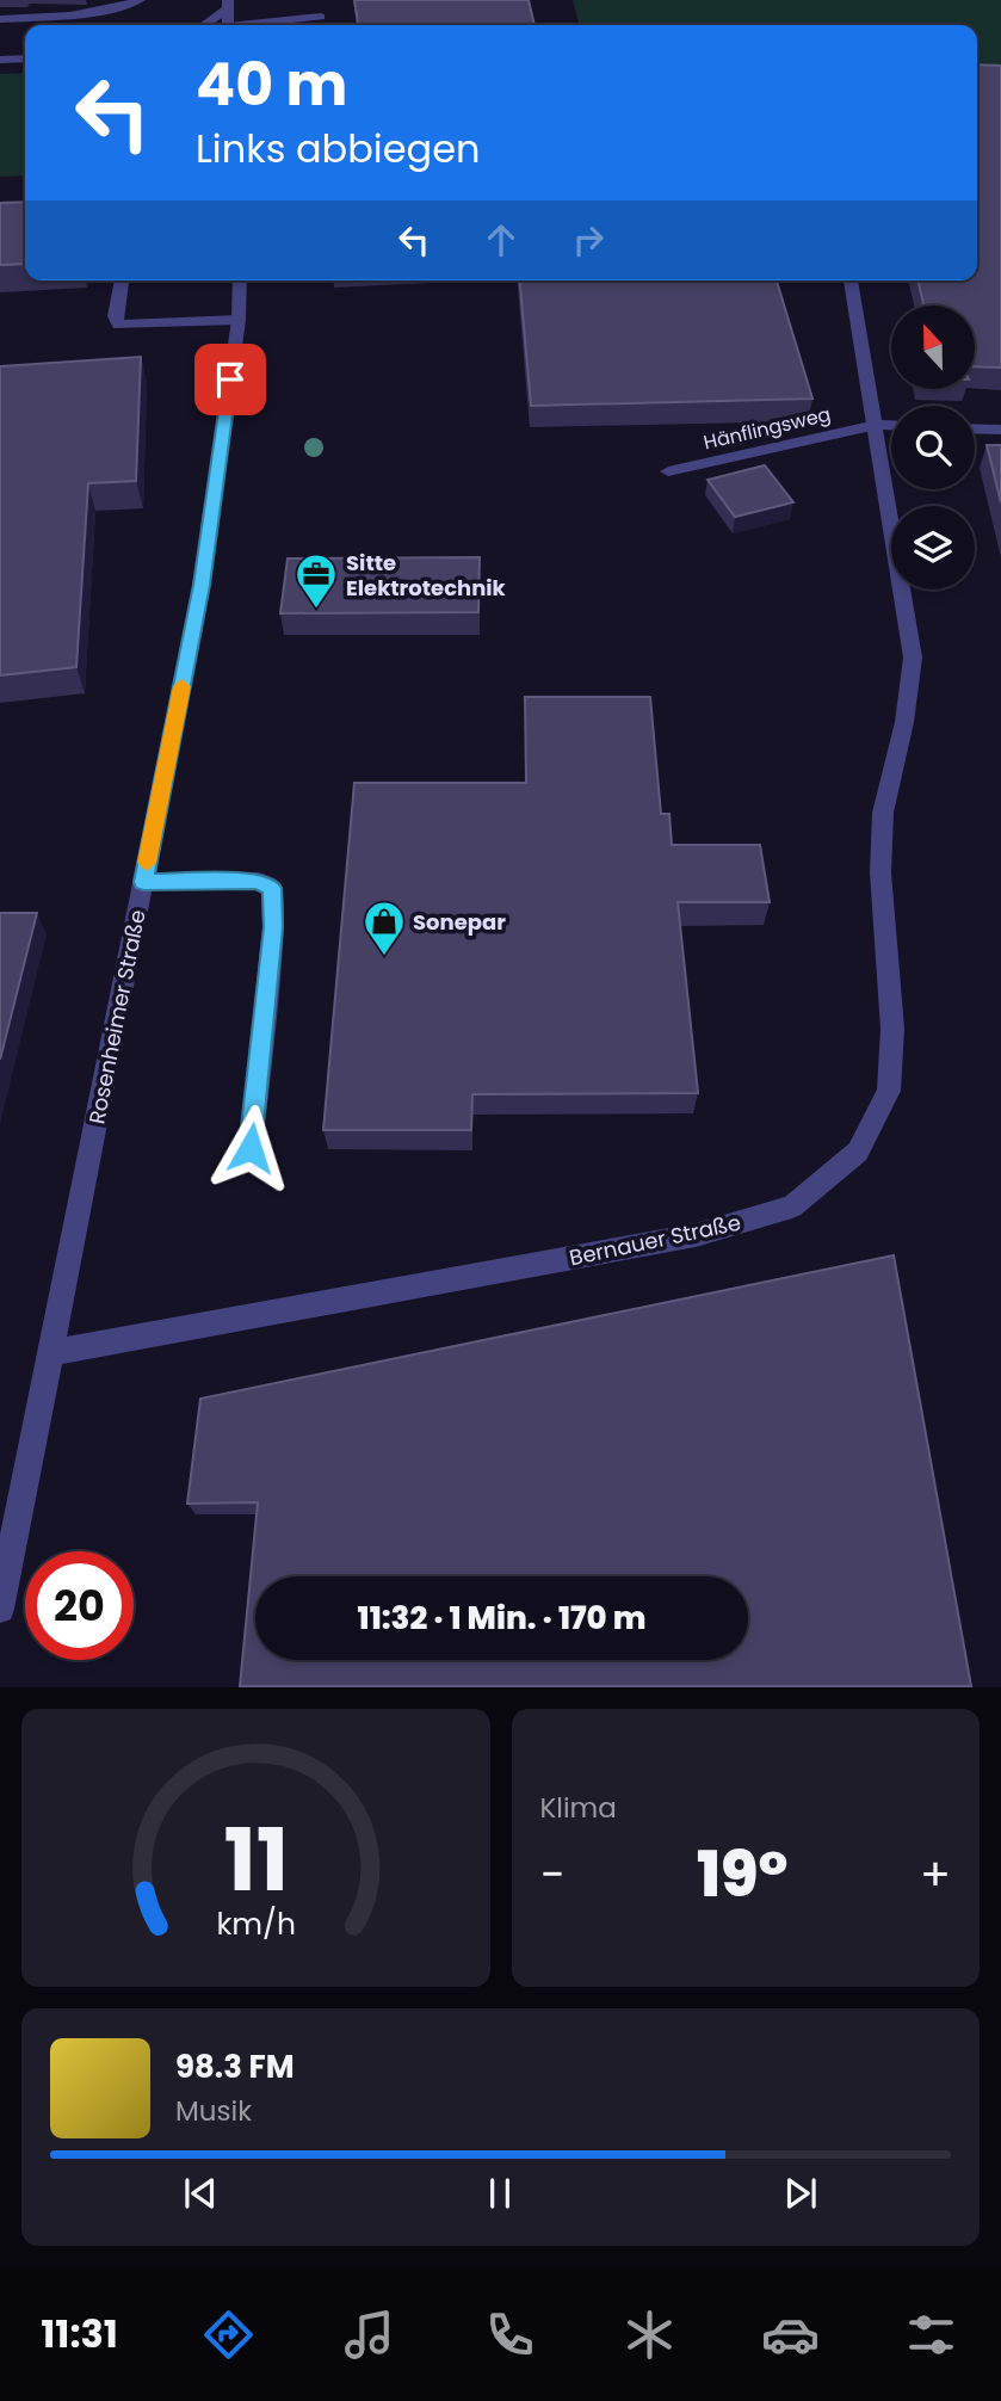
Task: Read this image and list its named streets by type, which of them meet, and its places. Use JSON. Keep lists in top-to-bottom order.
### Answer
{
  "streets": {
    "street": ["Hänflingsweg", "Rosenheimer Straße", "Bernauer Straße"]
  },
  "crossings": [
    ["Hänflingsweg", "Bernauer Straße"],
    ["Rosenheimer Straße", "Bernauer Straße"]
  ],
  "places": {
    "office": ["Sitte Elektrotechnik"],
    "shop": ["Sonepar"]
  },
  "north": "top",
  "page": {
    "turn": ["40 m", "Links abbiegen"],
    "limit": "20",
    "trip": "11:32 · 1 Min. · 170 m",
    "tile": "Klima",
    "heat": ["−", "19°", "+"],
    "song": ["98.3 FM", "Musik"],
    "tabs": "11:31",
    "gauge": ["11", "km/h"]
  }
}
